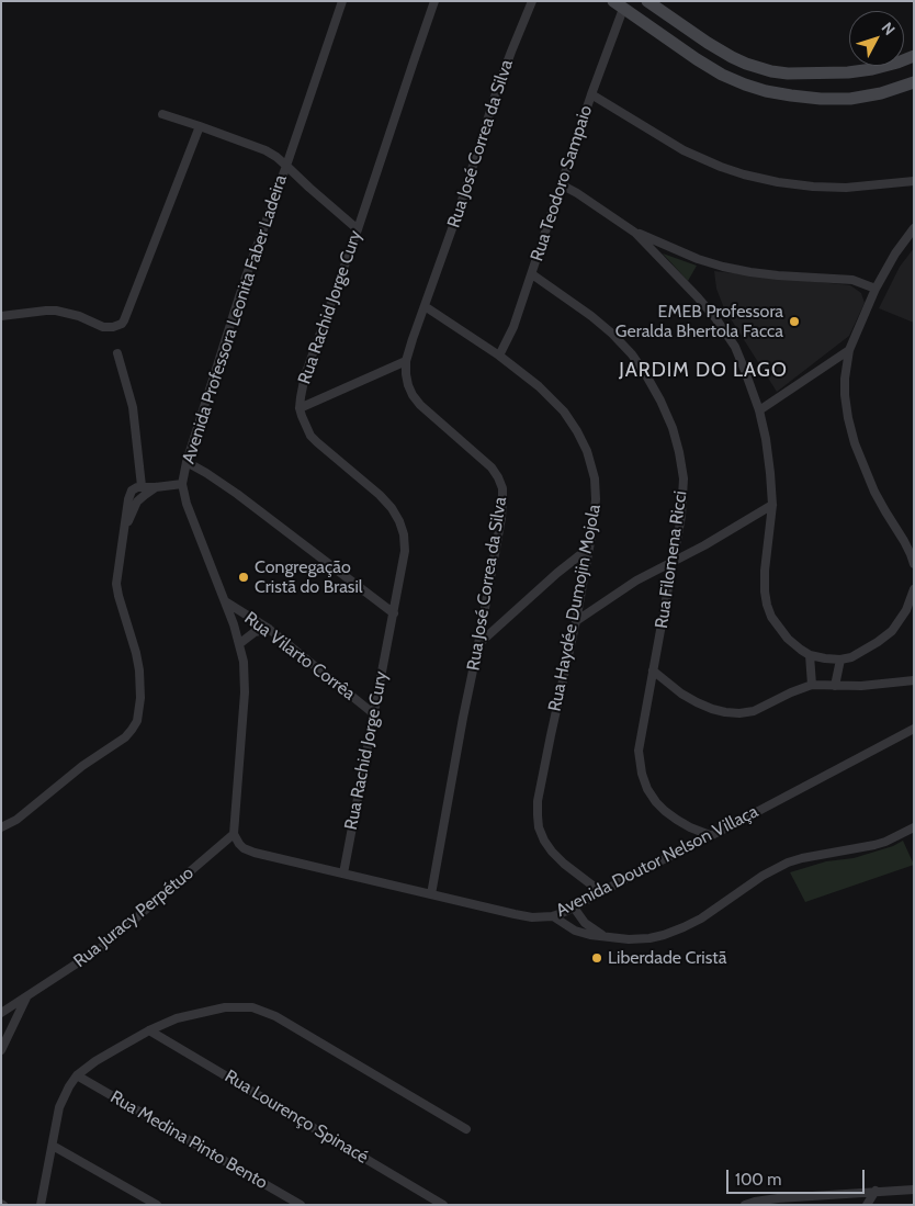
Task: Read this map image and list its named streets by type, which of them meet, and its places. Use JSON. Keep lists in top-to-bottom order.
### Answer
{
  "streets": {
    "street": [
      "Rua José Correa da Silva",
      "Rua Teodoro Sampaio",
      "Rua Rachid Jorge Cury",
      "Avenida Professora Leonita Faber Ladeira",
      "Rua Filomena Ricci",
      "Rua Haydée Dumojin Mojola",
      "Rua Vilarto Corrêa",
      "Avenida Doutor Nelson Villaça",
      "Rua Juracy Perpétuo",
      "Rua Lourenço Spinacé",
      "Rua Medina Pinto Bento"
    ]
  },
  "crossings": [
    ["Rua José Correa da Silva", "Rua Haydée Dumojin Mojola"],
    ["Rua José Correa da Silva", "Avenida Doutor Nelson Villaça"],
    ["Rua Teodoro Sampaio", "Rua Filomena Ricci"],
    ["Rua Teodoro Sampaio", "Rua Haydée Dumojin Mojola"],
    ["Rua Rachid Jorge Cury", "Rua Vilarto Corrêa"],
    ["Rua Rachid Jorge Cury", "Avenida Doutor Nelson Villaça"],
    ["Avenida Professora Leonita Faber Ladeira", "Rua Vilarto Corrêa"],
    ["Avenida Professora Leonita Faber Ladeira", "Avenida Doutor Nelson Villaça"],
    ["Avenida Professora Leonita Faber Ladeira", "Rua Juracy Perpétuo"],
    ["Rua Filomena Ricci", "Avenida Doutor Nelson Villaça"],
    ["Rua Haydée Dumojin Mojola", "Avenida Doutor Nelson Villaça"],
    ["Avenida Doutor Nelson Villaça", "Rua Juracy Perpétuo"]
  ],
  "districts": ["JARDIM DO LAGO"],
  "places": ["EMEB Professora Geralda Bhertola Facca", "Congregação Cristã do Brasil", "Liberdade Cristã"],
  "scale_bar": "100 m",
  "north": "top right"
}
